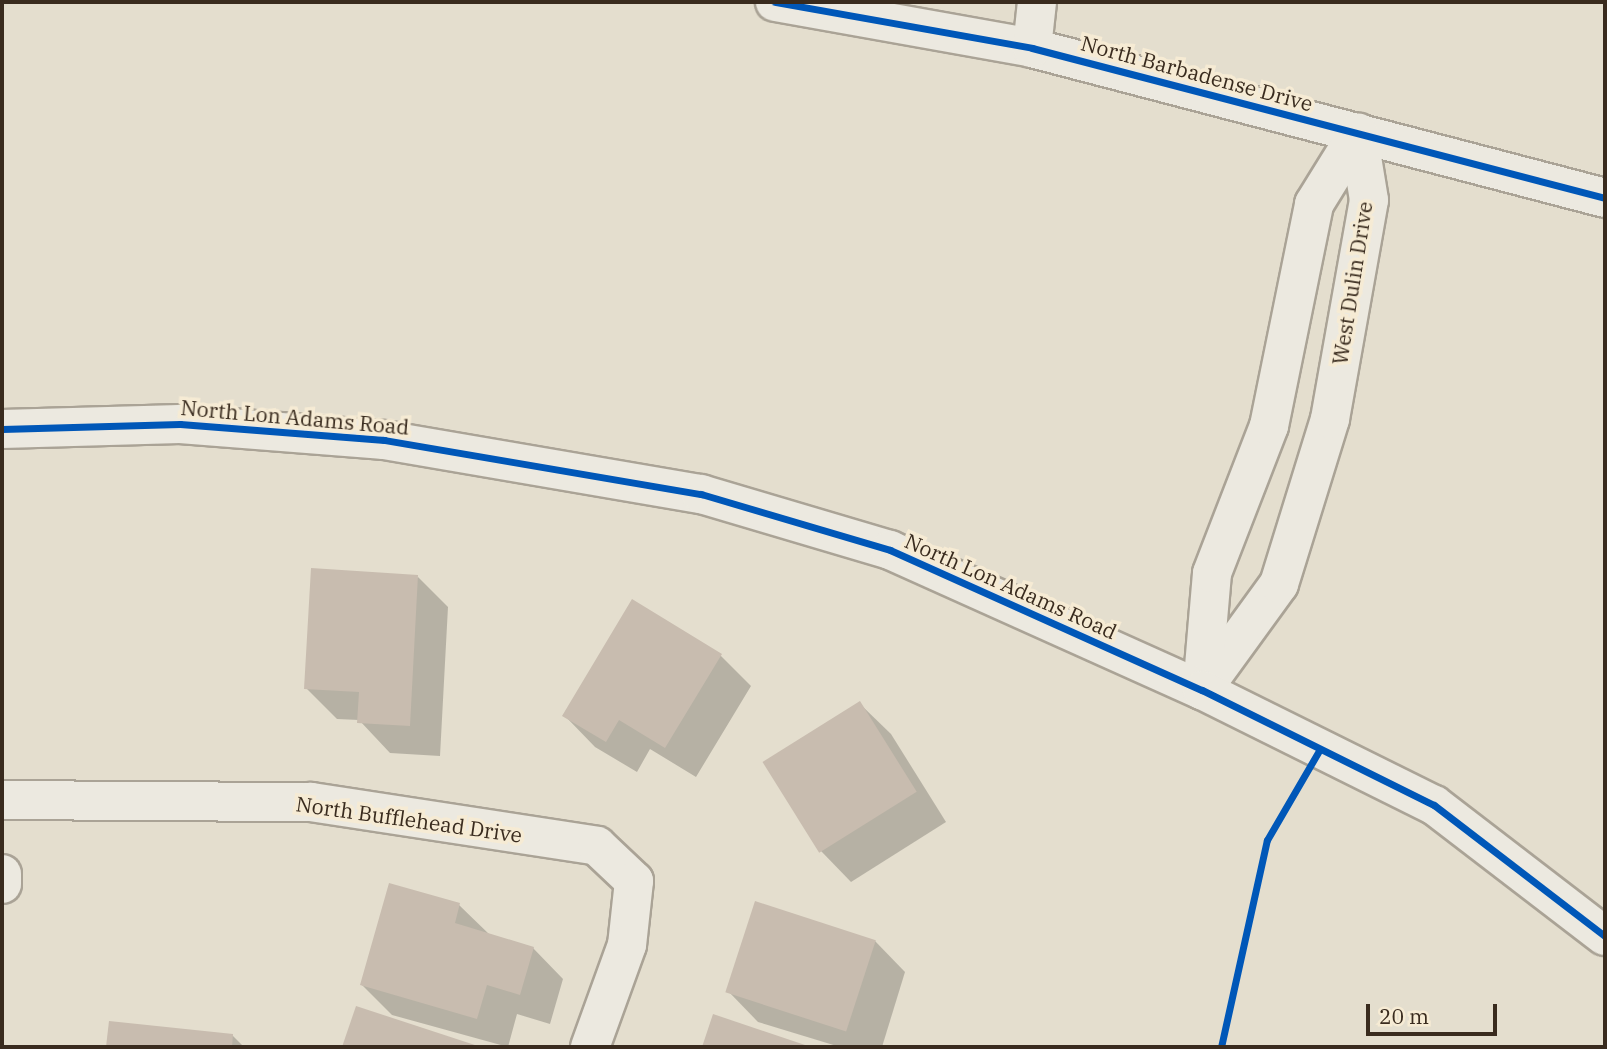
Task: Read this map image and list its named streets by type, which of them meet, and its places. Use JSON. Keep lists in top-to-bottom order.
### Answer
{
  "streets": {
    "street": [
      "North Barbadense Drive",
      "West Dulin Drive",
      "North Lon Adams Road",
      "North Bufflehead Drive"
    ]
  },
  "crossings": [
    ["North Barbadense Drive", "West Dulin Drive"],
    ["West Dulin Drive", "North Lon Adams Road"]
  ],
  "scale_bar": "20 m"
}
